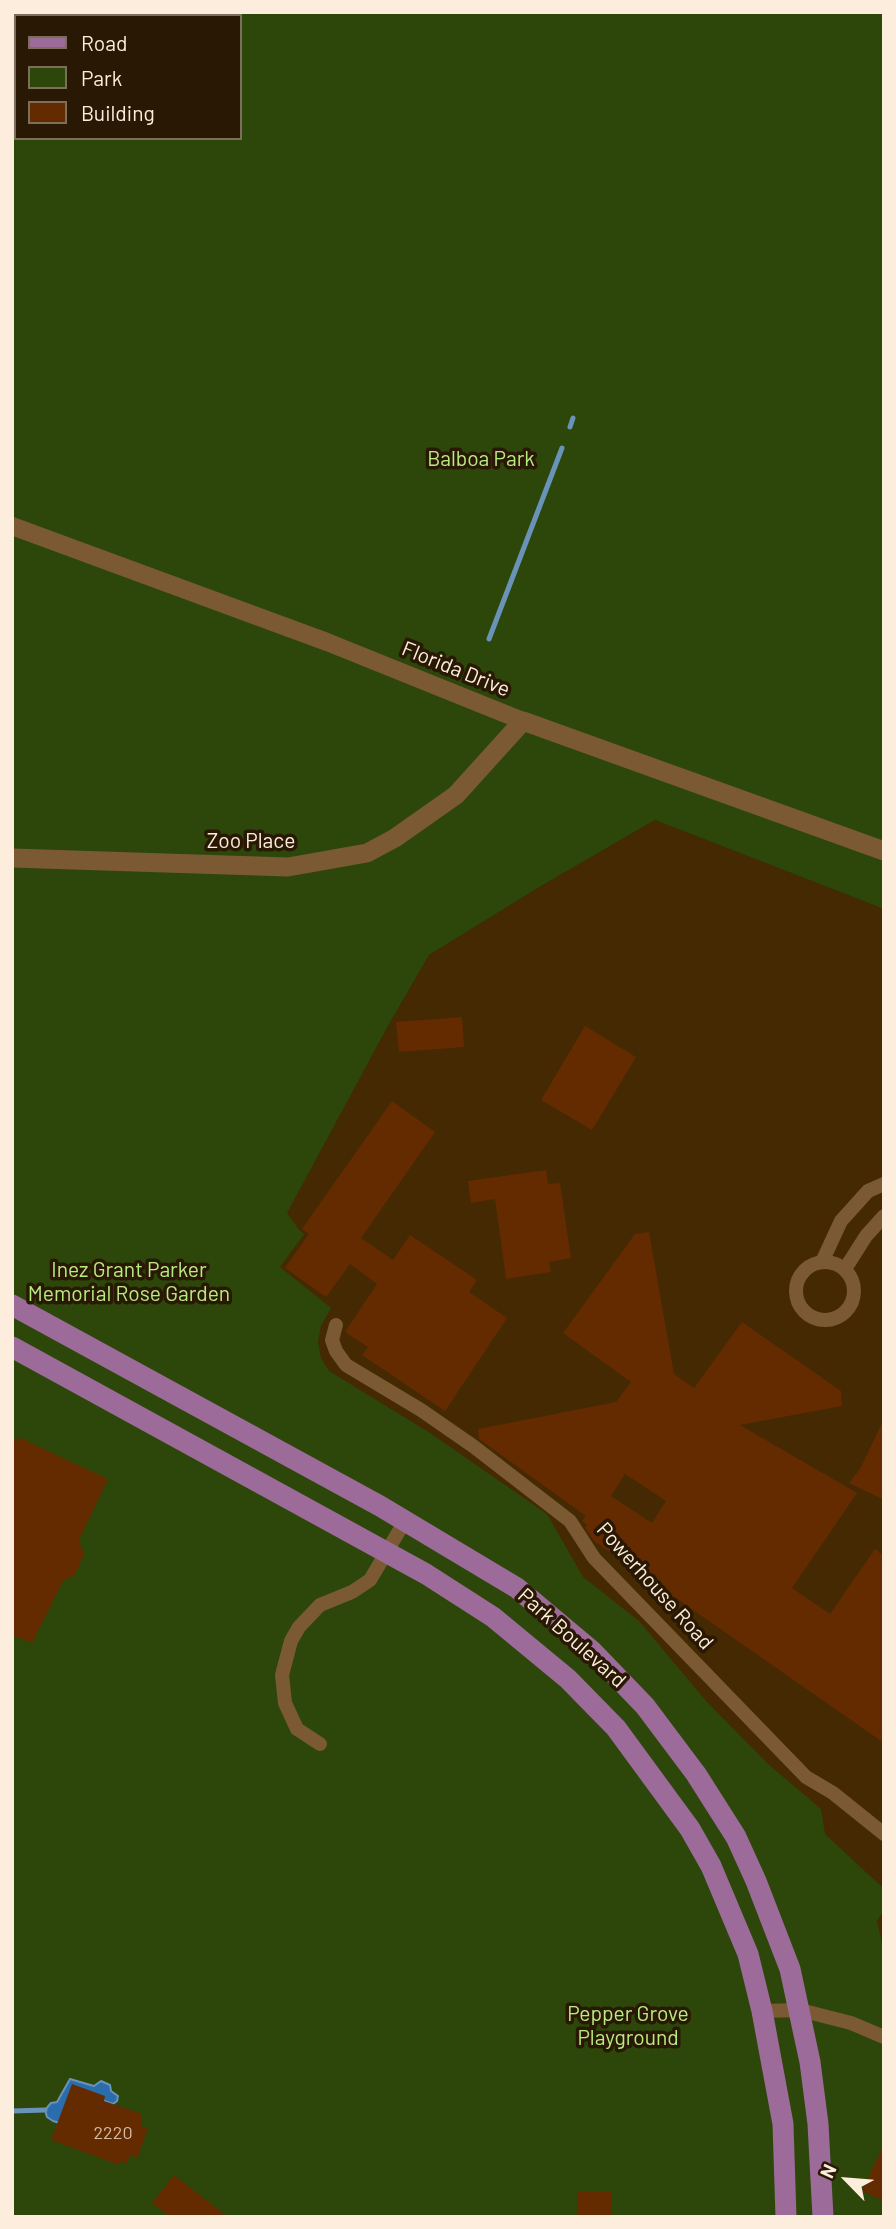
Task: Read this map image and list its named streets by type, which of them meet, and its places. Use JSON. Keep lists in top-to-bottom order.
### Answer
{
  "streets": {
    "main road": ["Florida Drive", "Zoo Place", "Park Boulevard"],
    "street": ["Powerhouse Road"]
  },
  "crossings": [
    ["Florida Drive", "Zoo Place"]
  ],
  "parks": ["Balboa Park", "Inez Grant Parker Memorial Rose Garden", "Pepper Grove Playground"],
  "house_numbers": ["2220"],
  "legend": ["Road", "Park", "Building"],
  "north": "top left"
}
